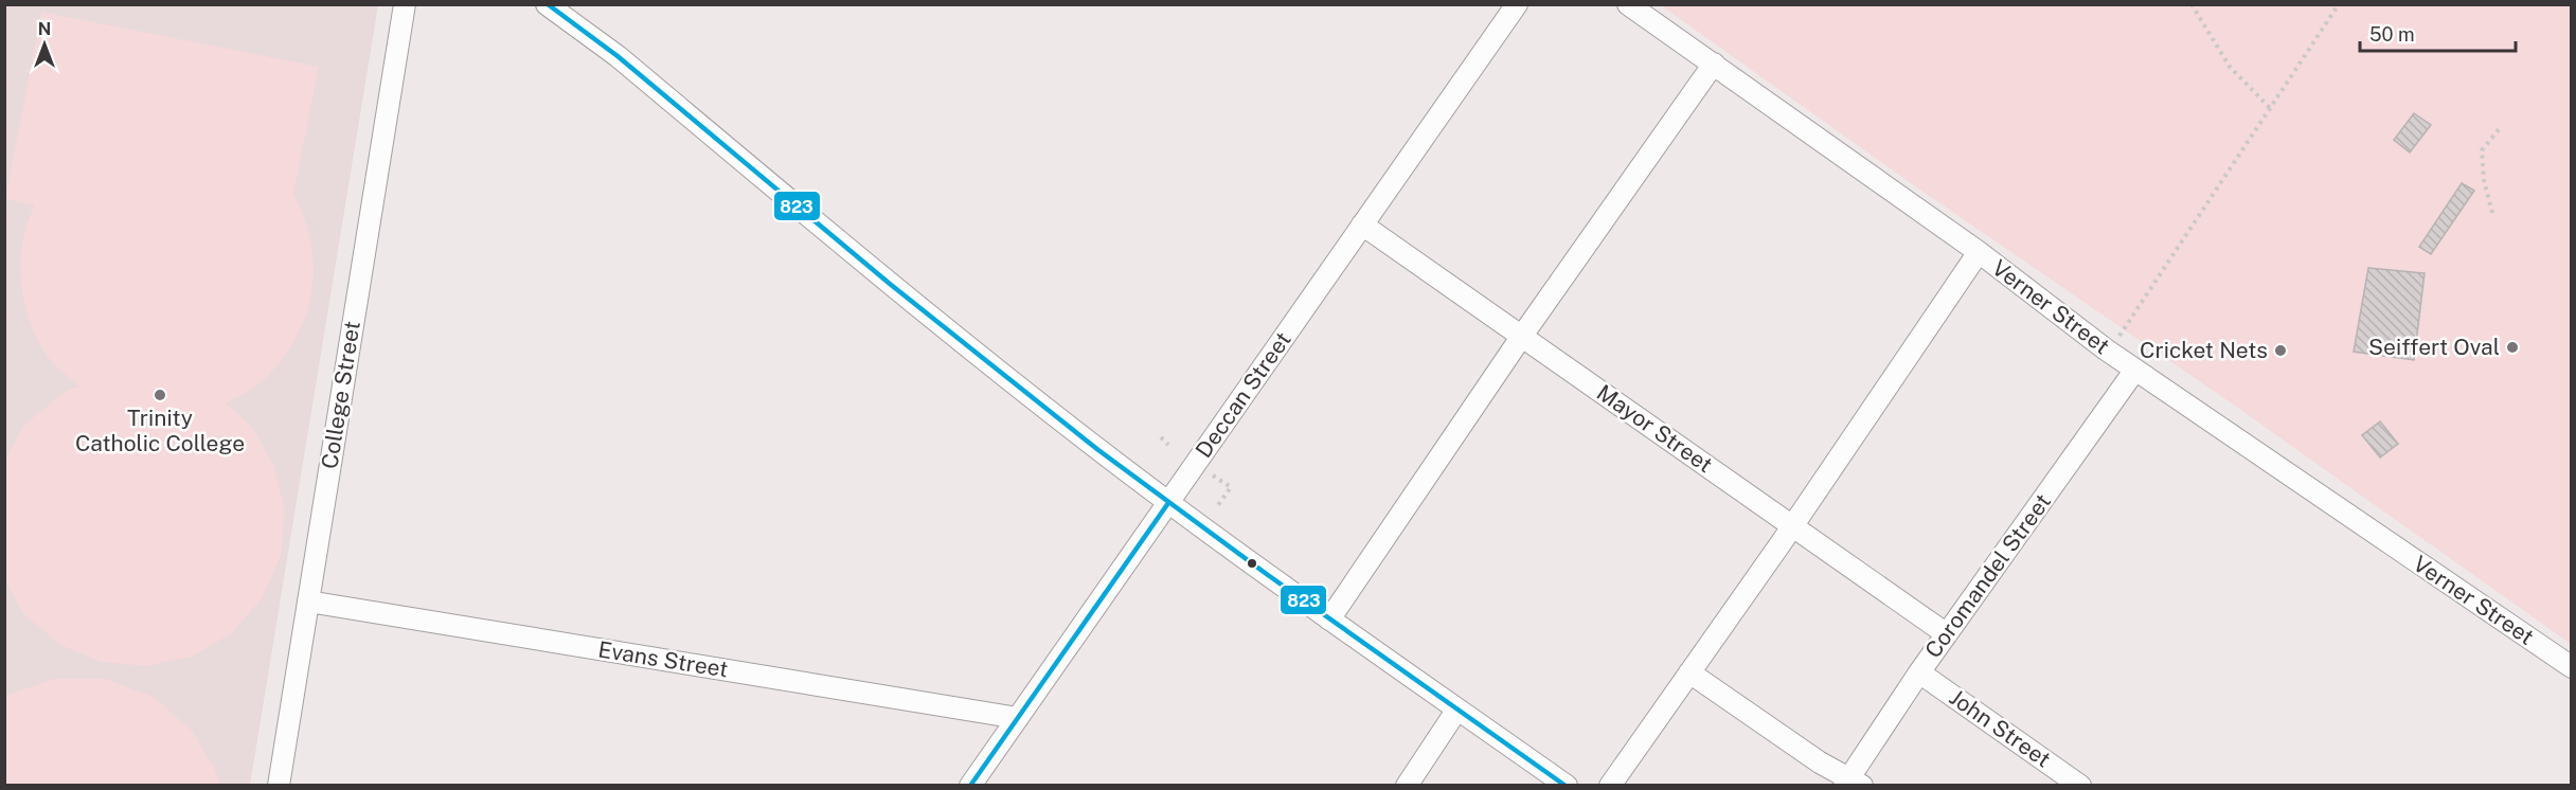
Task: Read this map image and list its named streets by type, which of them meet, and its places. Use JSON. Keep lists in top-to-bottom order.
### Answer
{
  "streets": {
    "street": [
      "Verner Street",
      "College Street",
      "Deccan Street",
      "Mayor Street",
      "Coromandel Street",
      "Evans Street",
      "John Street"
    ]
  },
  "crossings": [
    ["Verner Street", "Coromandel Street"],
    ["College Street", "Evans Street"],
    ["Deccan Street", "Mayor Street"],
    ["Deccan Street", "Evans Street"],
    ["Mayor Street", "Coromandel Street"],
    ["Coromandel Street", "John Street"]
  ],
  "places": ["Seiffert Oval", "Cricket Nets", "Trinity Catholic College"],
  "lines": ["transit line 823"],
  "scale_bar": "50 m",
  "north": "top"
}
